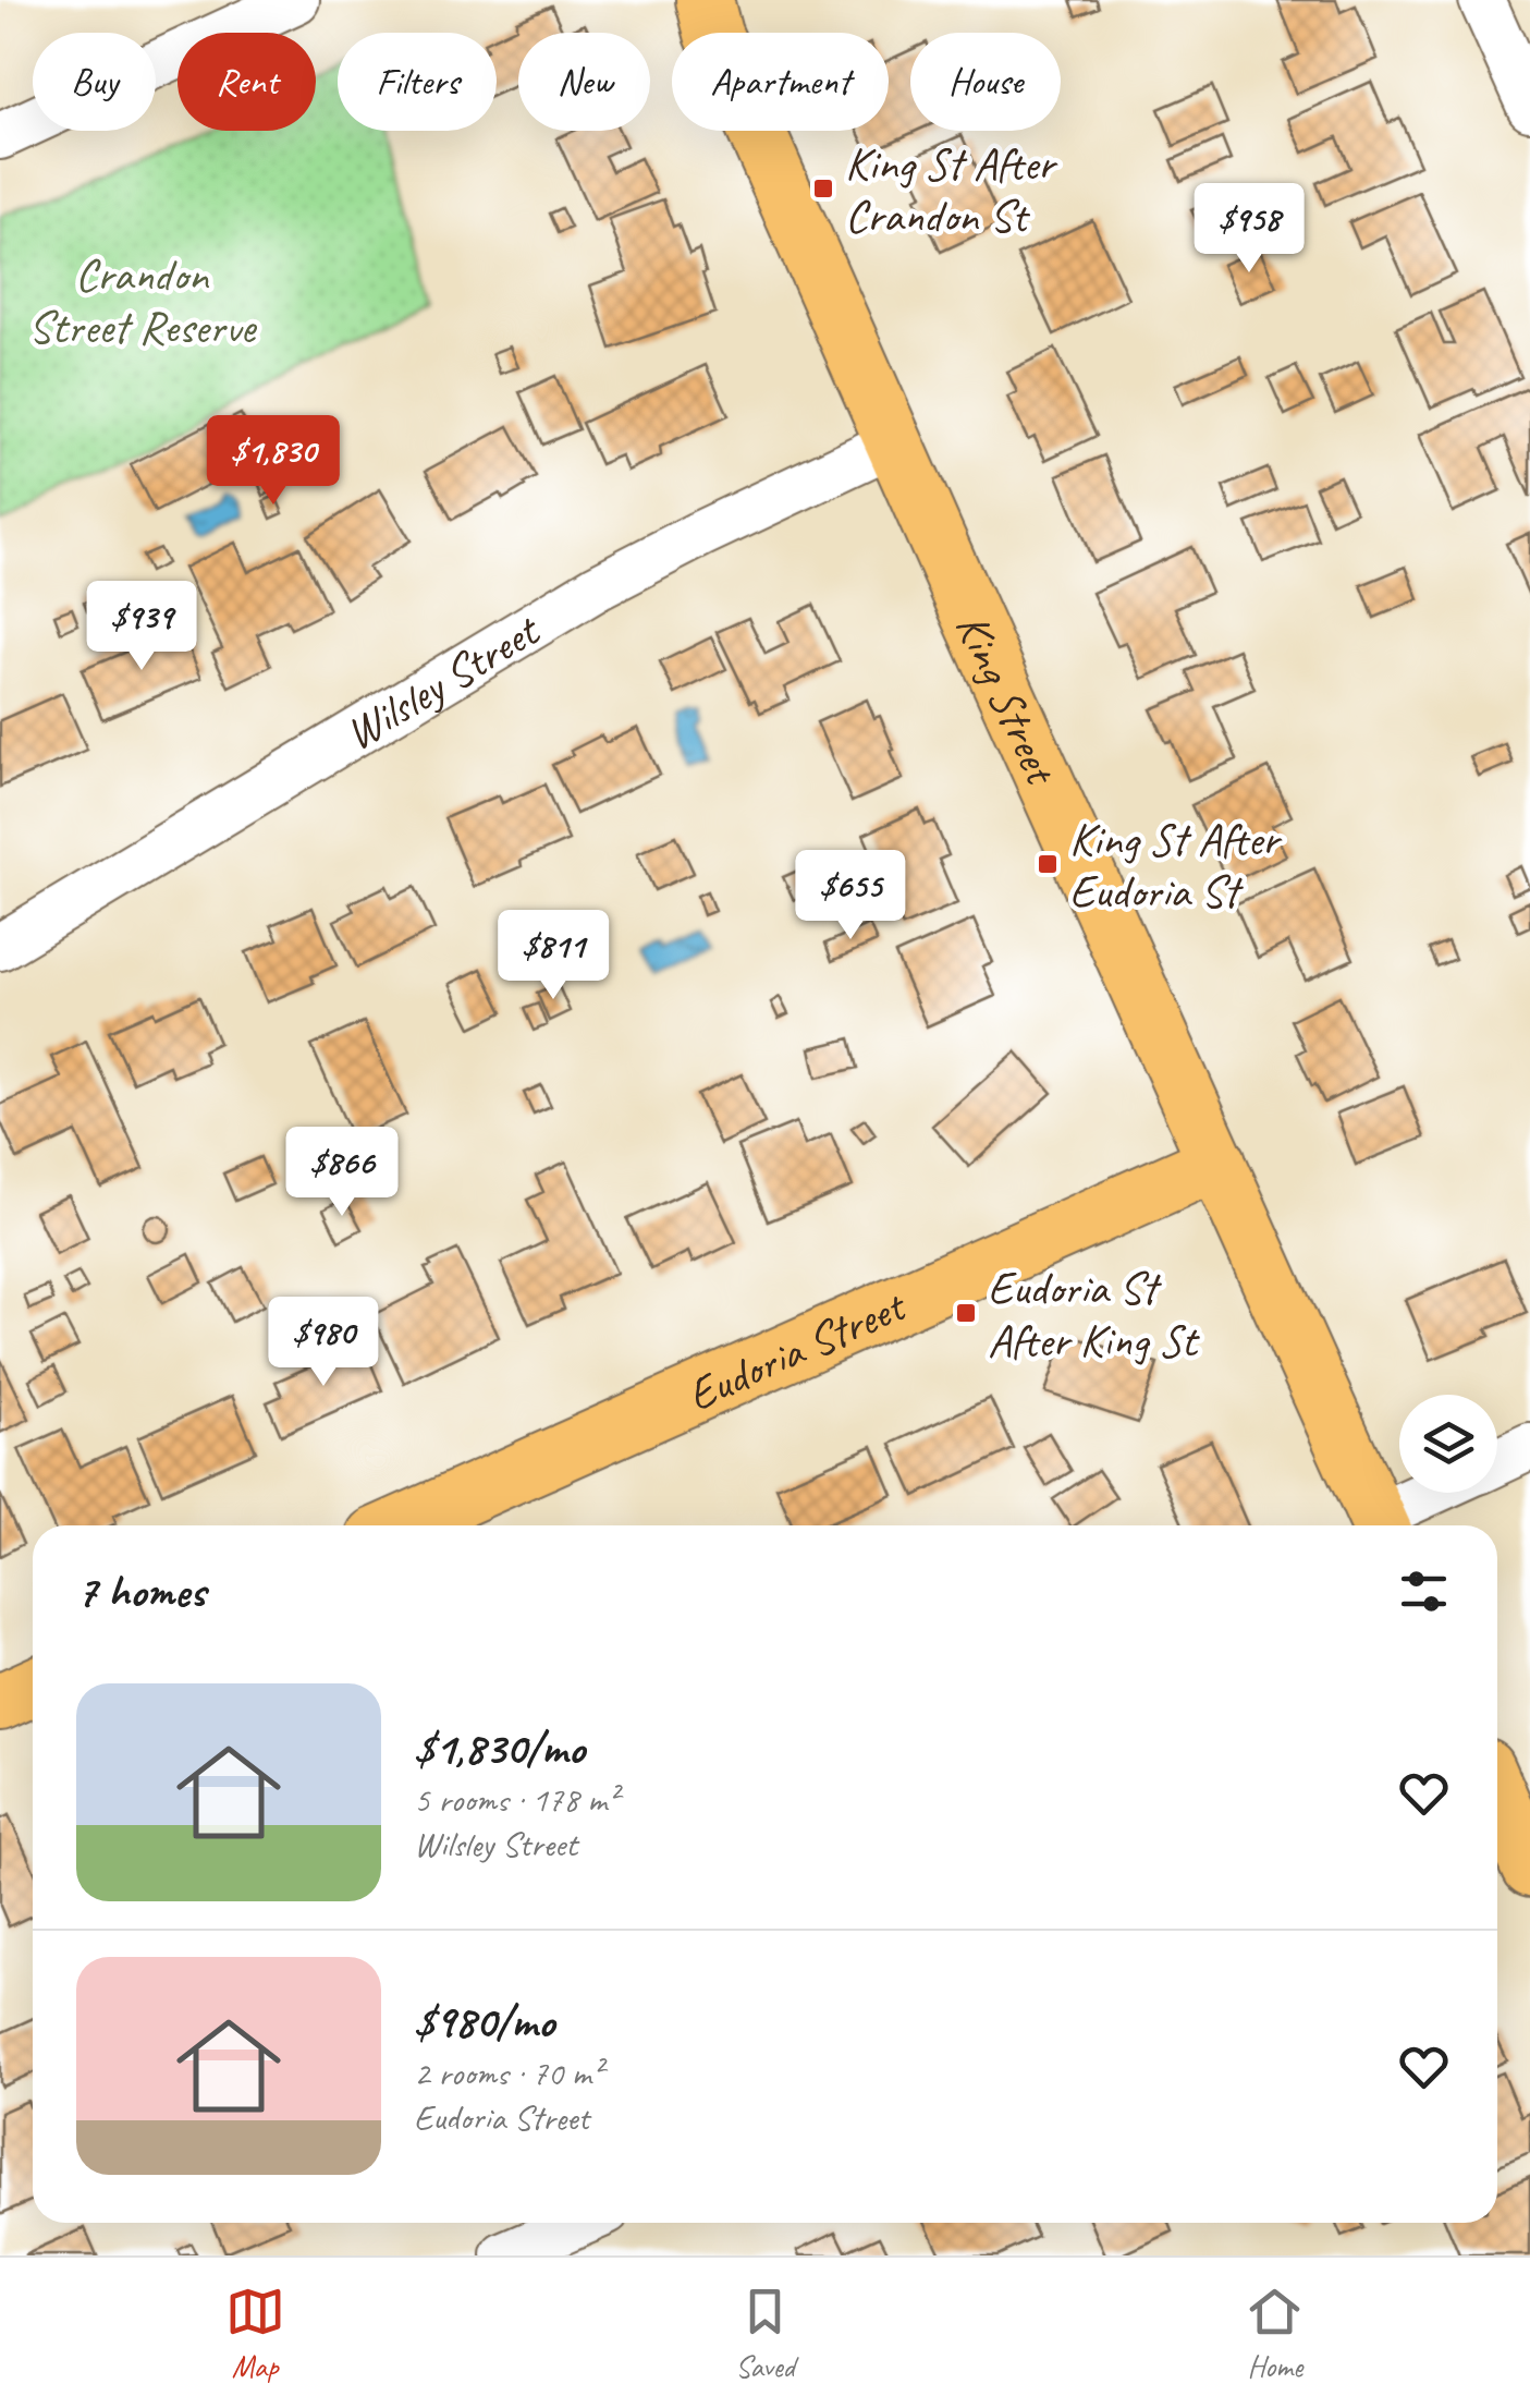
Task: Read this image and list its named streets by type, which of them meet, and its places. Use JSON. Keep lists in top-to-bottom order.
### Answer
{
  "streets": {
    "main road": ["King Street", "Eudoria Street"],
    "street": ["Wilsley Street"]
  },
  "crossings": [
    ["Wilsley Street", "King Street"],
    ["King Street", "Eudoria Street"]
  ],
  "parks": ["Crandon Street Reserve"],
  "places": {
    "transit": ["King St After Crandon St", "King St After Eudoria St", "Eudoria St After King St"]
  },
  "page": {
    "chip": [
      "Buy",
      "Rent",
      "Filters",
      "New",
      "Apartment",
      "House"
    ],
    "price": [
      "$958",
      "$1,830",
      "$939",
      "$655",
      "$811",
      "$866",
      "$980"
    ],
    "heading": "7 homes",
    "list": [
      {
        "name": "$1,830/mo",
        "note": "5 rooms · 178 m² · Wilsley Street"
      },
      {
        "name": "$980/mo",
        "note": "2 rooms · 70 m² · Eudoria Street"
      }
    ],
    "tabs": ["Map", "Saved", "Home"]
  }
}
